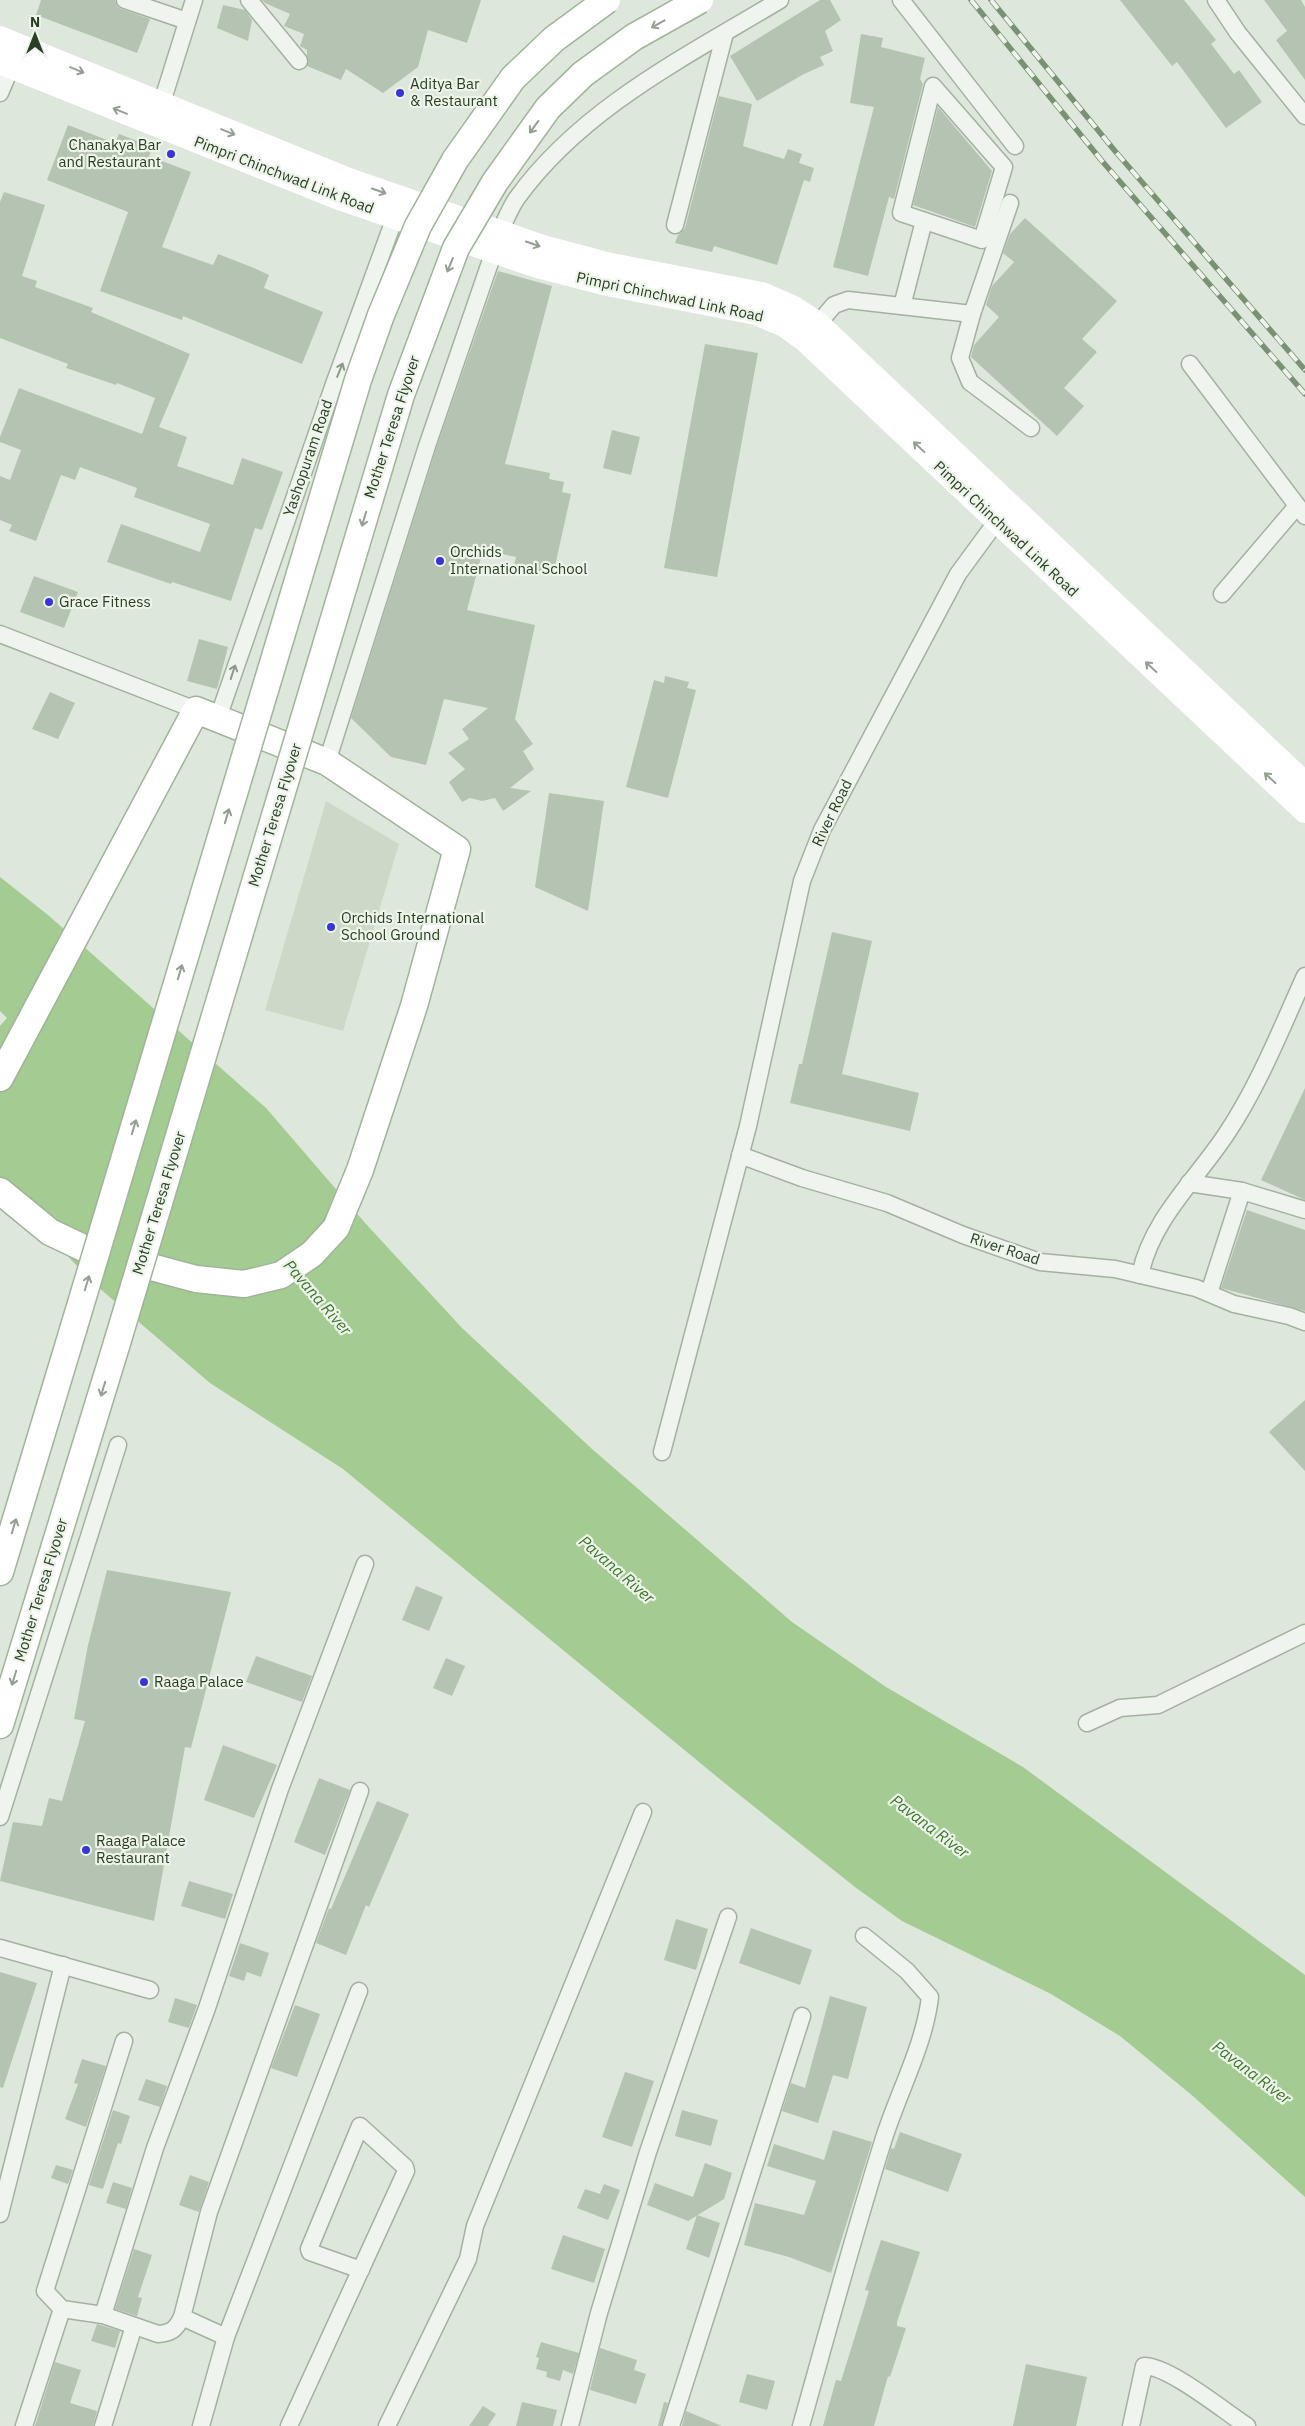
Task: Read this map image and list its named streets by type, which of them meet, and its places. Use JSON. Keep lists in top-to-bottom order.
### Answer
{
  "streets": {
    "main road": ["Pimpri Chinchwad Link Road", "Mother Teresa Flyover"],
    "street": ["Yashopuram Road", "River Road"]
  },
  "crossings": [
    ["Pimpri Chinchwad Link Road", "Yashopuram Road"],
    ["Pimpri Chinchwad Link Road", "River Road"]
  ],
  "water": ["Pavana River"],
  "places": [
    "Aditya Bar & Restaurant",
    "Chanakya Bar and Restaurant",
    "Orchids International School",
    "Grace Fitness",
    "Orchids International School Ground",
    "Raaga Palace",
    "Raaga Palace Restaurant"
  ],
  "north": "top"
}
